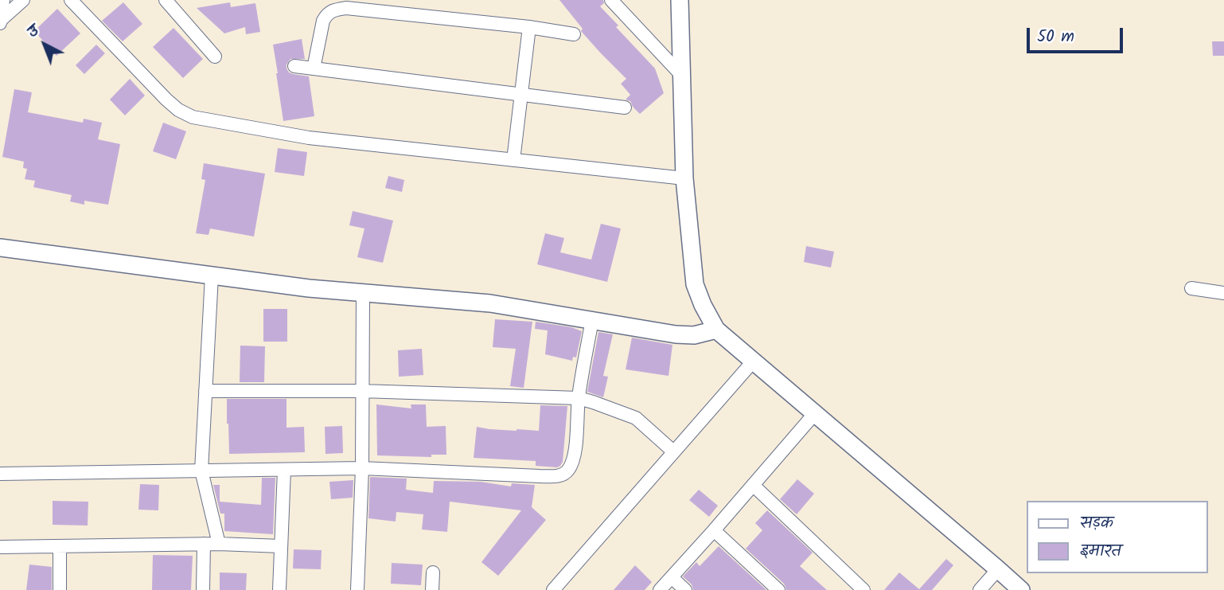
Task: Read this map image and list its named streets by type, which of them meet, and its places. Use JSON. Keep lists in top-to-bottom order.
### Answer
{
  "legend": ["सड़क", "इमारत"],
  "scale_bar": "50 m",
  "north": "top left"
}
